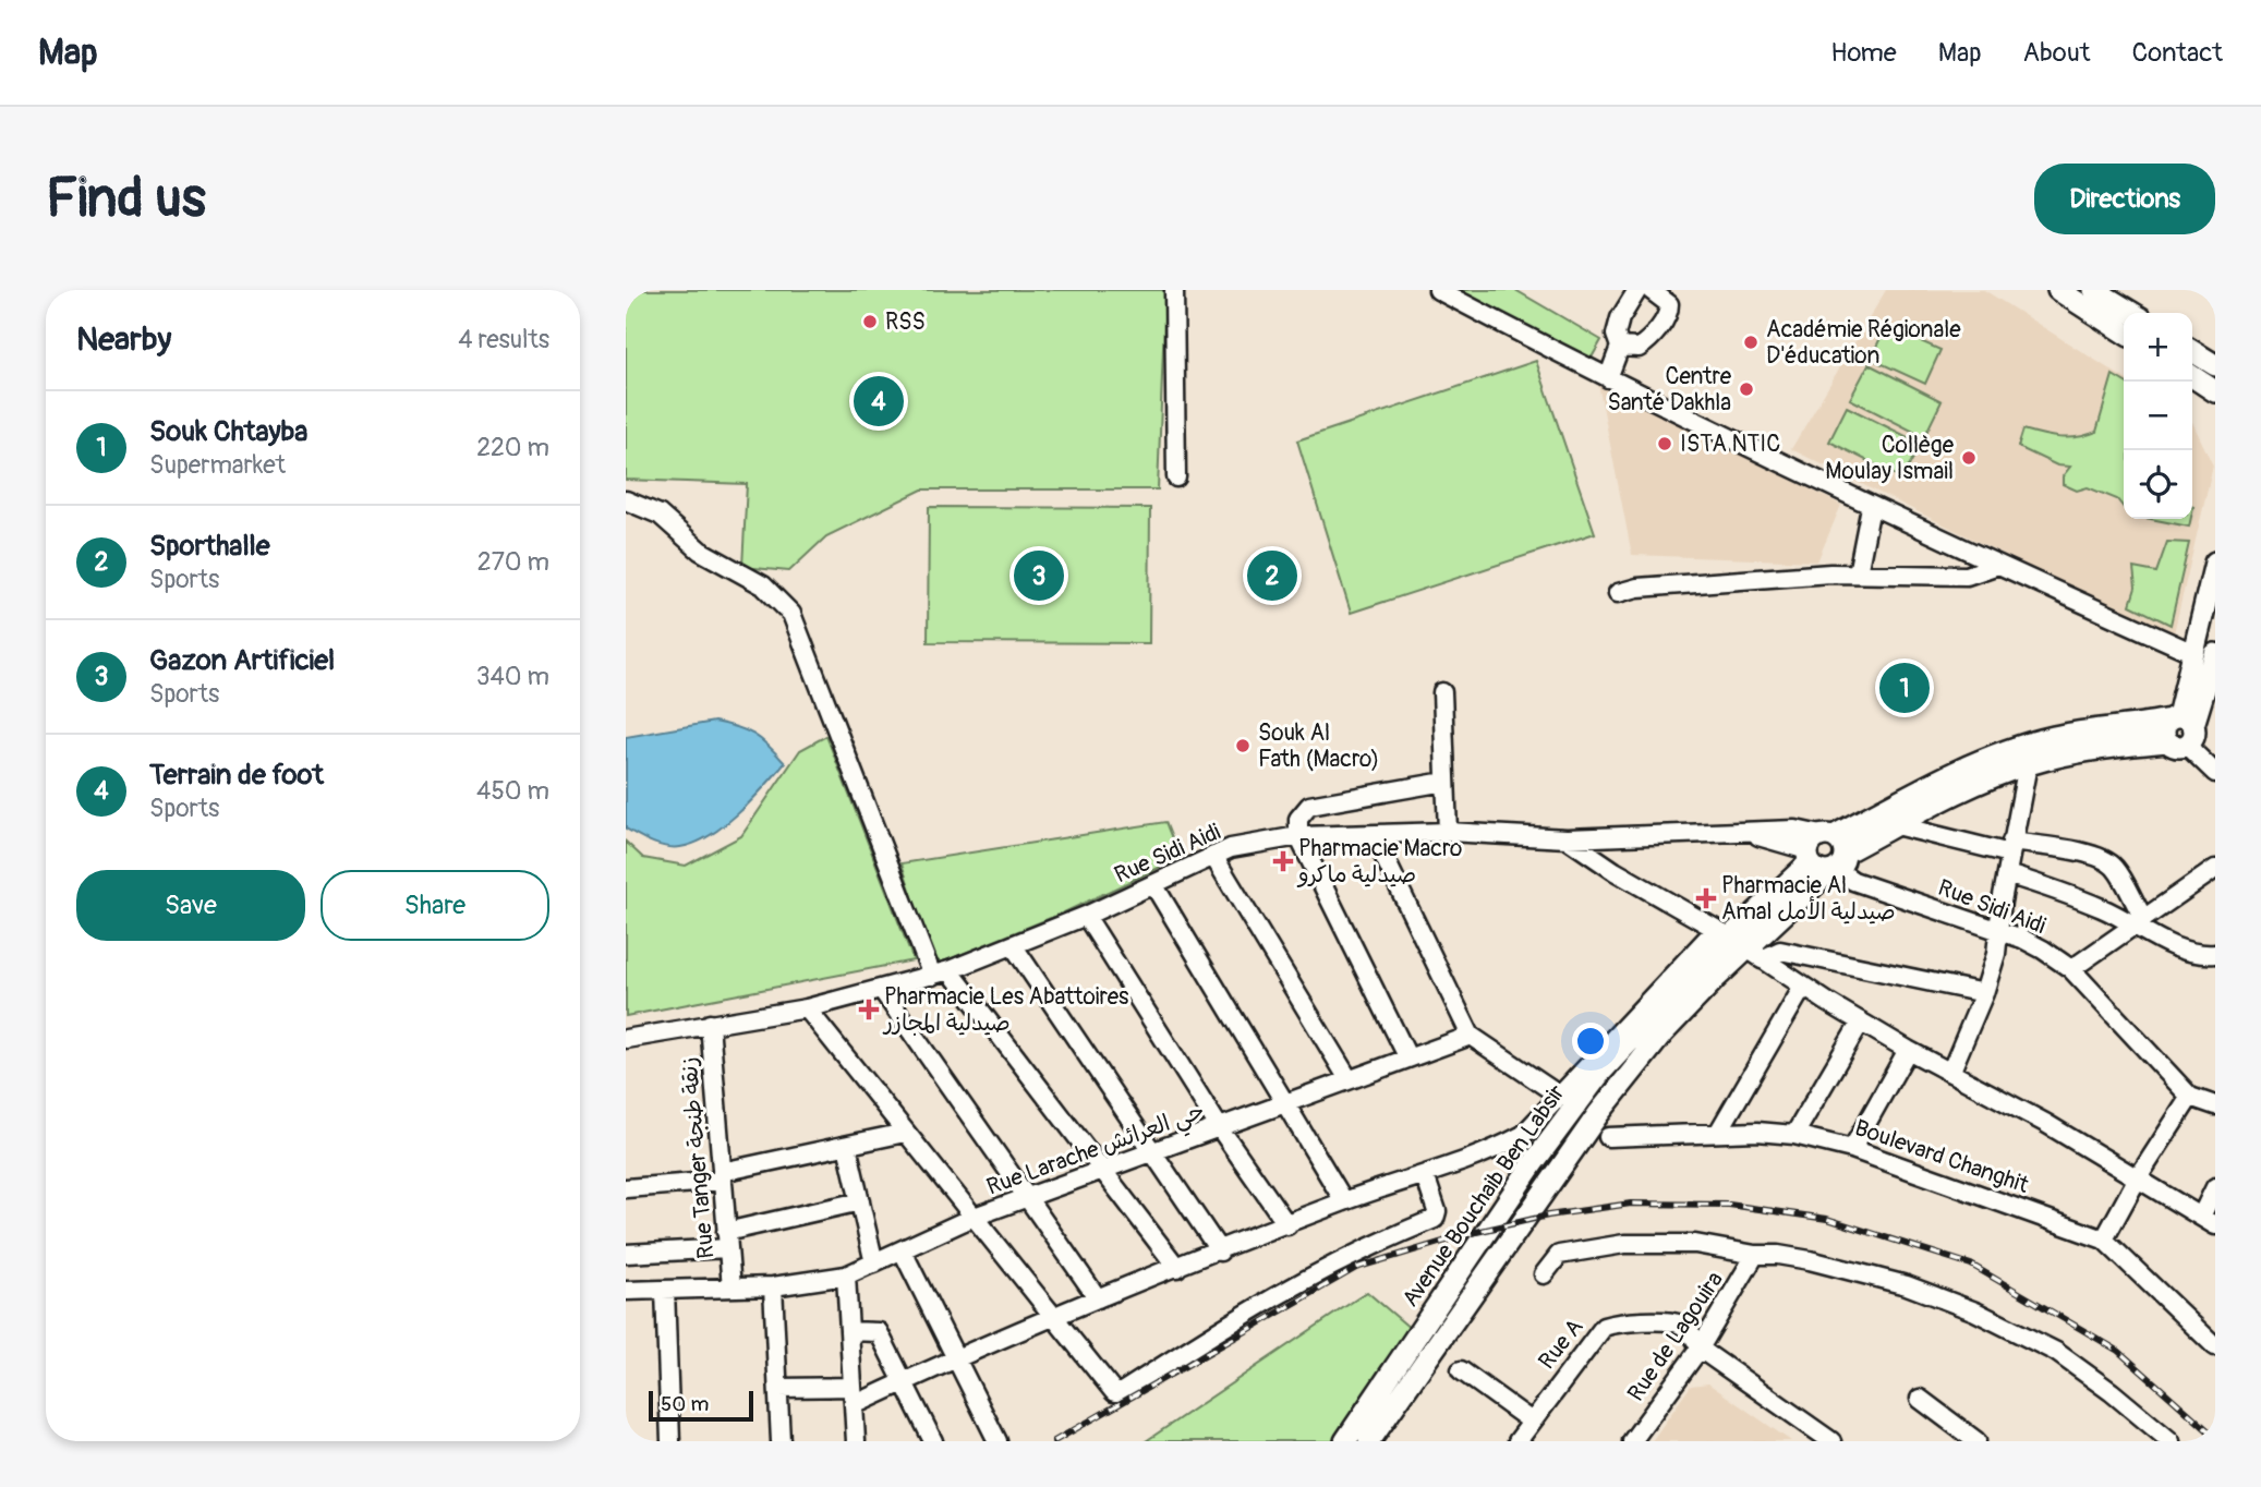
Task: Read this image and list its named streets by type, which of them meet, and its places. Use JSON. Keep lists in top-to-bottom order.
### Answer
{
  "streets": {
    "main road": ["Avenue Bouchaib Ben Labsir"],
    "street": [
      "Rue Sidi Aidi",
      "Rue Larache حي العرائش",
      "Boulevard Changhit",
      "Rue Tanger زنقة طنجة",
      "Rue de Lagouira",
      "Rue A"
    ]
  },
  "crossings": [
    ["Rue Sidi Aidi", "Rue Tanger زنقة طنجة"],
    ["Rue Sidi Aidi", "Avenue Bouchaib Ben Labsir"],
    ["Rue Larache حي العرائش", "Rue Tanger زنقة طنجة"],
    ["Rue de Lagouira", "Rue A"]
  ],
  "places": {
    "other": [
      "RSS",
      "Académie Régionale D'éducation",
      "Centre Santé Dakhla",
      "ISTA NTIC",
      "Collège Moulay Ismail",
      "Souk Al Fath (Macro)"
    ],
    "health": ["Pharmacie Macro صيدلية ماكرو", "Pharmacie Al Amal صيدلية الأمل", "Pharmacie Les Abattoires صيدلية المجازر"]
  },
  "scale_bar": "50 m",
  "page": {
    "header": "Map",
    "nav": [
      "Home",
      "Map",
      "About",
      "Contact"
    ],
    "buttons": [
      "Directions",
      ["Save", "Share"]
    ],
    "title": "Find us",
    "heading": ["Nearby", "4 results"],
    "map_buttons": ["+", "−"],
    "pins": [
      "4",
      "2",
      "3",
      "1"
    ],
    "list": [
      {
        "mark": "1",
        "name": "Souk Chtayba",
        "note": "Supermarket",
        "value": "220 m"
      },
      {
        "mark": "2",
        "name": "Sporthalle",
        "note": "Sports",
        "value": "270 m"
      },
      {
        "mark": "3",
        "name": "Gazon Artificiel",
        "note": "Sports",
        "value": "340 m"
      },
      {
        "mark": "4",
        "name": "Terrain de foot",
        "note": "Sports",
        "value": "450 m"
      }
    ],
    "scale": "50 m"
  }
}
